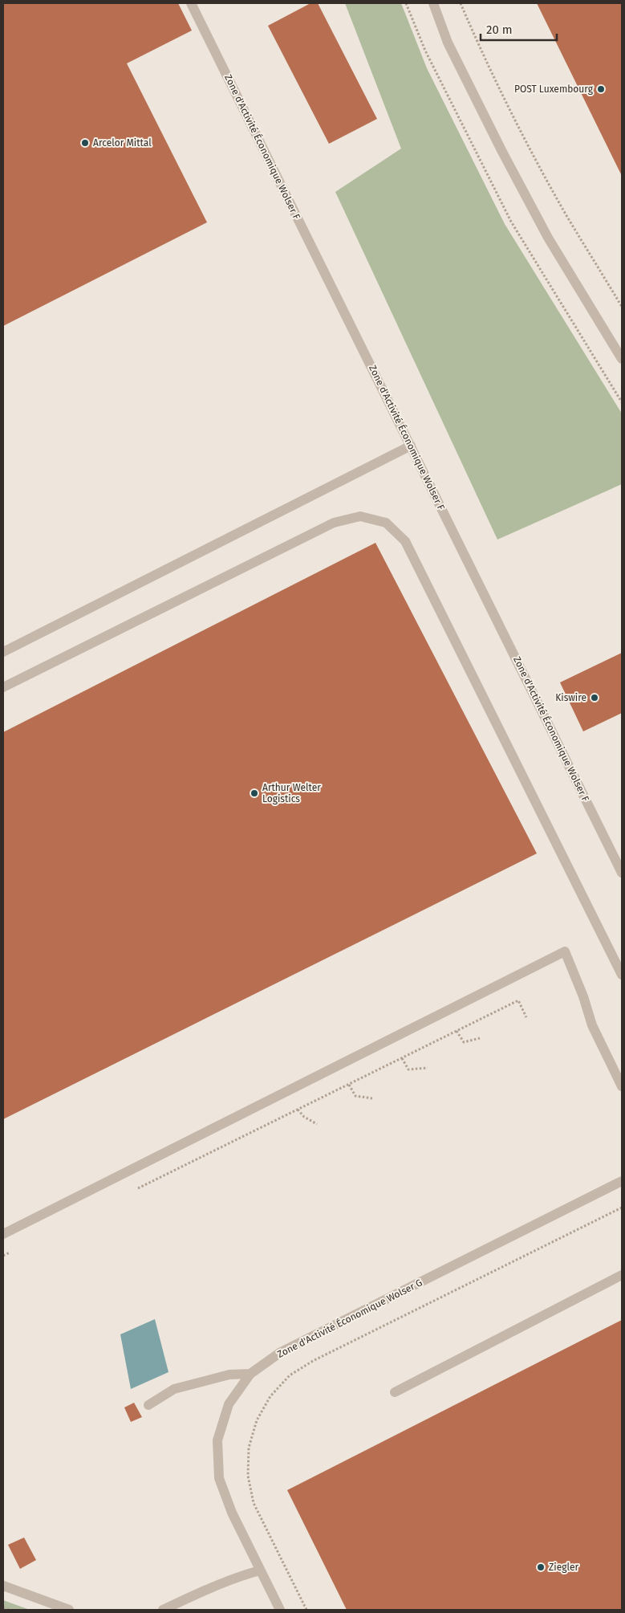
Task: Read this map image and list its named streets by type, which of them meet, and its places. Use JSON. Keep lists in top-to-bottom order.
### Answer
{
  "streets": {
    "lane": ["Zone d'Activité Économique Wolser F", "Zone d'Activité Économique Wolser G"]
  },
  "places": [
    "POST Luxembourg",
    "Arcelor Mittal",
    "Kiswire",
    "Arthur Welter Logistics",
    "Ziegler"
  ],
  "scale_bar": "20 m"
}
